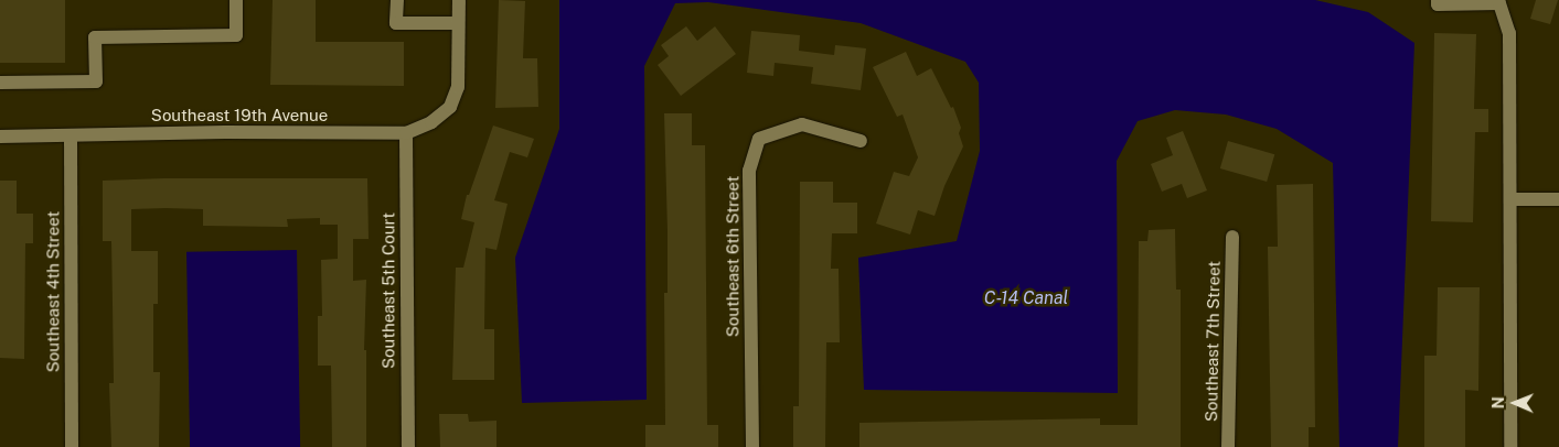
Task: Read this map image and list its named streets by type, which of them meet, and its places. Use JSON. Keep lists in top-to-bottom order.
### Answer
{
  "streets": {
    "street": [
      "Southeast 19th Avenue",
      "Southeast 6th Street",
      "Southeast 5th Court",
      "Southeast 4th Street",
      "Southeast 7th Street"
    ]
  },
  "crossings": [
    ["Southeast 19th Avenue", "Southeast 5th Court"],
    ["Southeast 19th Avenue", "Southeast 4th Street"]
  ],
  "water": ["C-14 Canal"],
  "north": "left"
}
